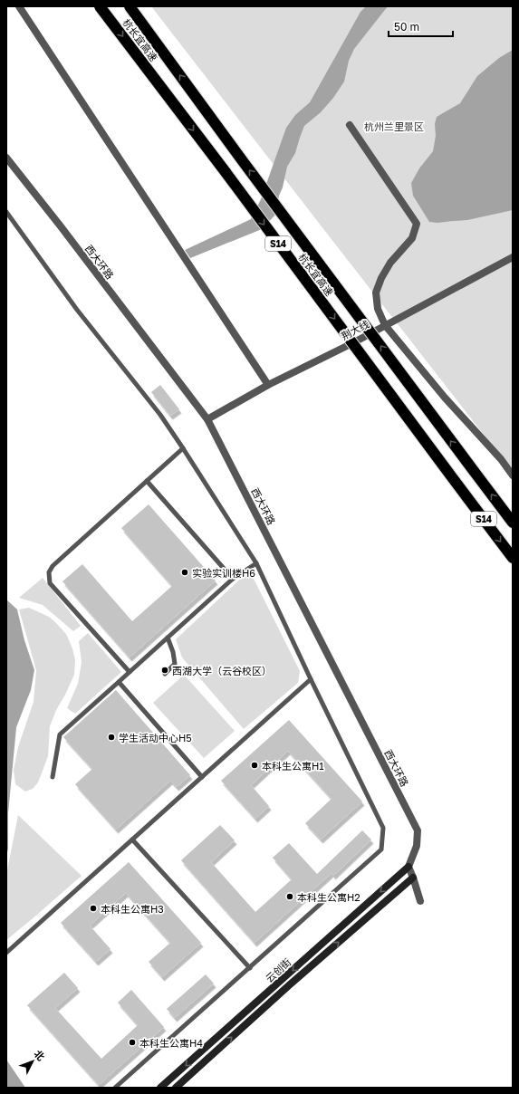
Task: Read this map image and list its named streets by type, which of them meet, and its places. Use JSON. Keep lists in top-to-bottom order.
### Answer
{
  "streets": {
    "highway": ["杭长宜高速", "S14"],
    "main road": ["云创街"],
    "street": ["西大环路", "荆大线"]
  },
  "crossings": [
    ["西大环路", "荆大线"],
    ["西大环路", "云创街"]
  ],
  "parks": ["杭州兰里景区"],
  "places": [
    "实验实训楼H6",
    "西湖大学（云谷校区）",
    "学生活动中心H5",
    "本科生公寓H1",
    "本科生公寓H2",
    "本科生公寓H3",
    "本科生公寓H4"
  ],
  "scale_bar": "50 m",
  "north": "top right"
}
